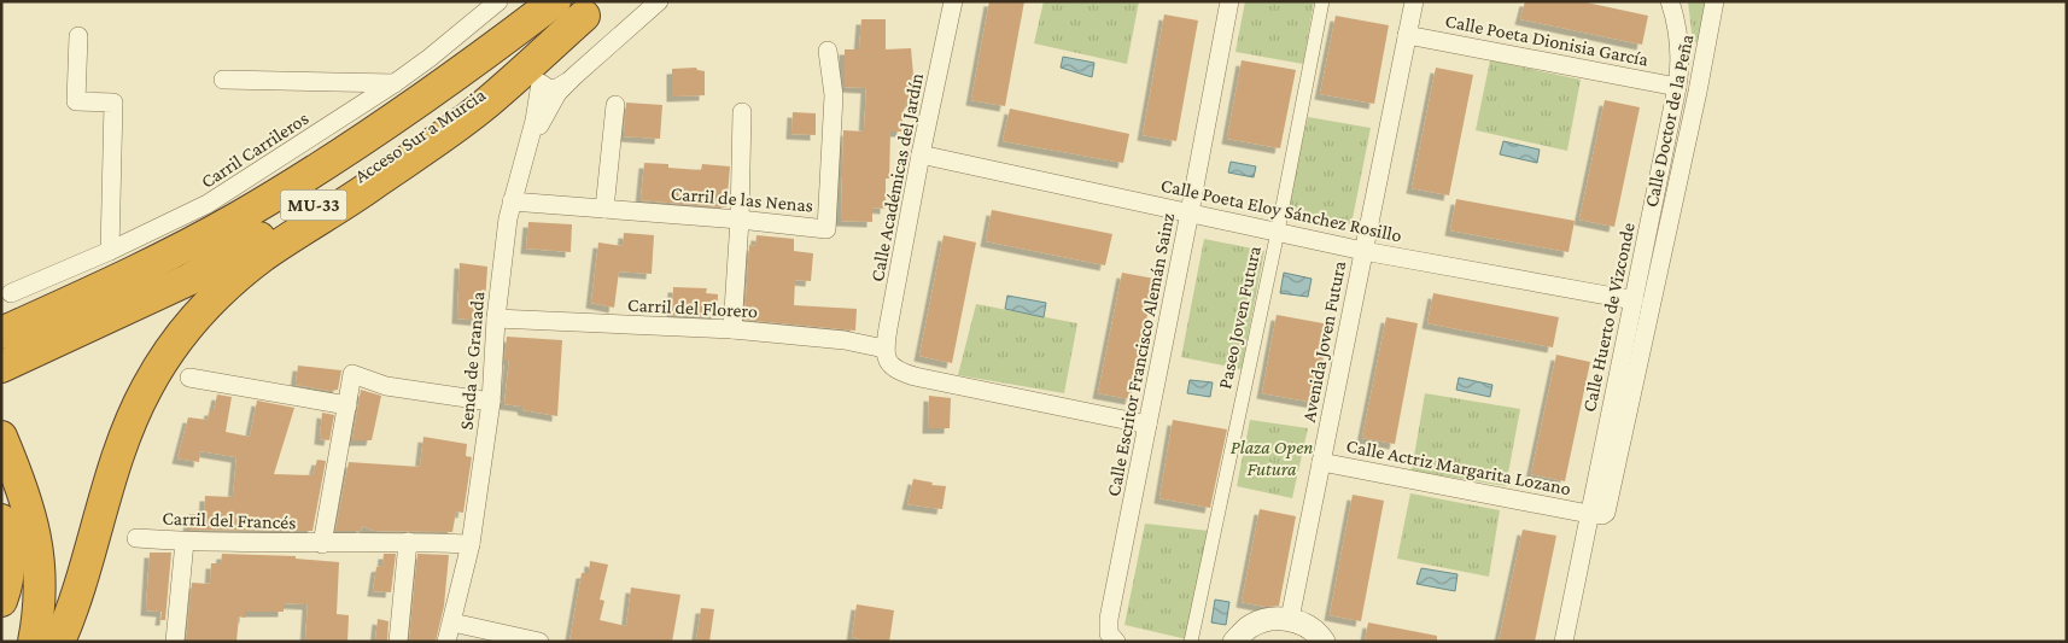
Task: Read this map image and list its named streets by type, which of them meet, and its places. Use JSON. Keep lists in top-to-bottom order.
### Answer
{
  "streets": {
    "highway": ["Acceso Sur a Murcia", "MU-33"],
    "street": [
      "Calle Poeta Dionisia García",
      "Calle Doctor de la Peña",
      "Carril Carrileros",
      "Calle Académicas del Jardín",
      "Carril de las Nenas",
      "Calle Poeta Eloy Sánchez Rosillo",
      "Carril del Florero",
      "Paseo Joven Futura",
      "Calle Huerto de Vizconde",
      "Avenida Joven Futura",
      "Calle Escritor Francisco Alemán Sainz",
      "Senda de Granada",
      "Calle Actriz Margarita Lozano",
      "Carril del Francés"
    ]
  },
  "crossings": [
    ["Calle Poeta Dionisia García", "Calle Huerto de Vizconde"],
    ["Calle Poeta Dionisia García", "Avenida Joven Futura"],
    ["Calle Doctor de la Peña", "Calle Huerto de Vizconde"],
    ["Calle Doctor de la Peña", "Calle Actriz Margarita Lozano"],
    ["Calle Académicas del Jardín", "Calle Poeta Eloy Sánchez Rosillo"],
    ["Calle Académicas del Jardín", "Carril del Florero"],
    ["Carril de las Nenas", "Senda de Granada"],
    ["Calle Poeta Eloy Sánchez Rosillo", "Paseo Joven Futura"],
    ["Calle Poeta Eloy Sánchez Rosillo", "Calle Huerto de Vizconde"],
    ["Calle Poeta Eloy Sánchez Rosillo", "Avenida Joven Futura"],
    ["Calle Poeta Eloy Sánchez Rosillo", "Calle Escritor Francisco Alemán Sainz"],
    ["Carril del Florero", "Calle Escritor Francisco Alemán Sainz"],
    ["Carril del Florero", "Senda de Granada"],
    ["Calle Huerto de Vizconde", "Calle Actriz Margarita Lozano"],
    ["Avenida Joven Futura", "Calle Actriz Margarita Lozano"],
    ["Senda de Granada", "Carril del Francés"]
  ],
  "parks": ["Plaza Open Futura"]
}
